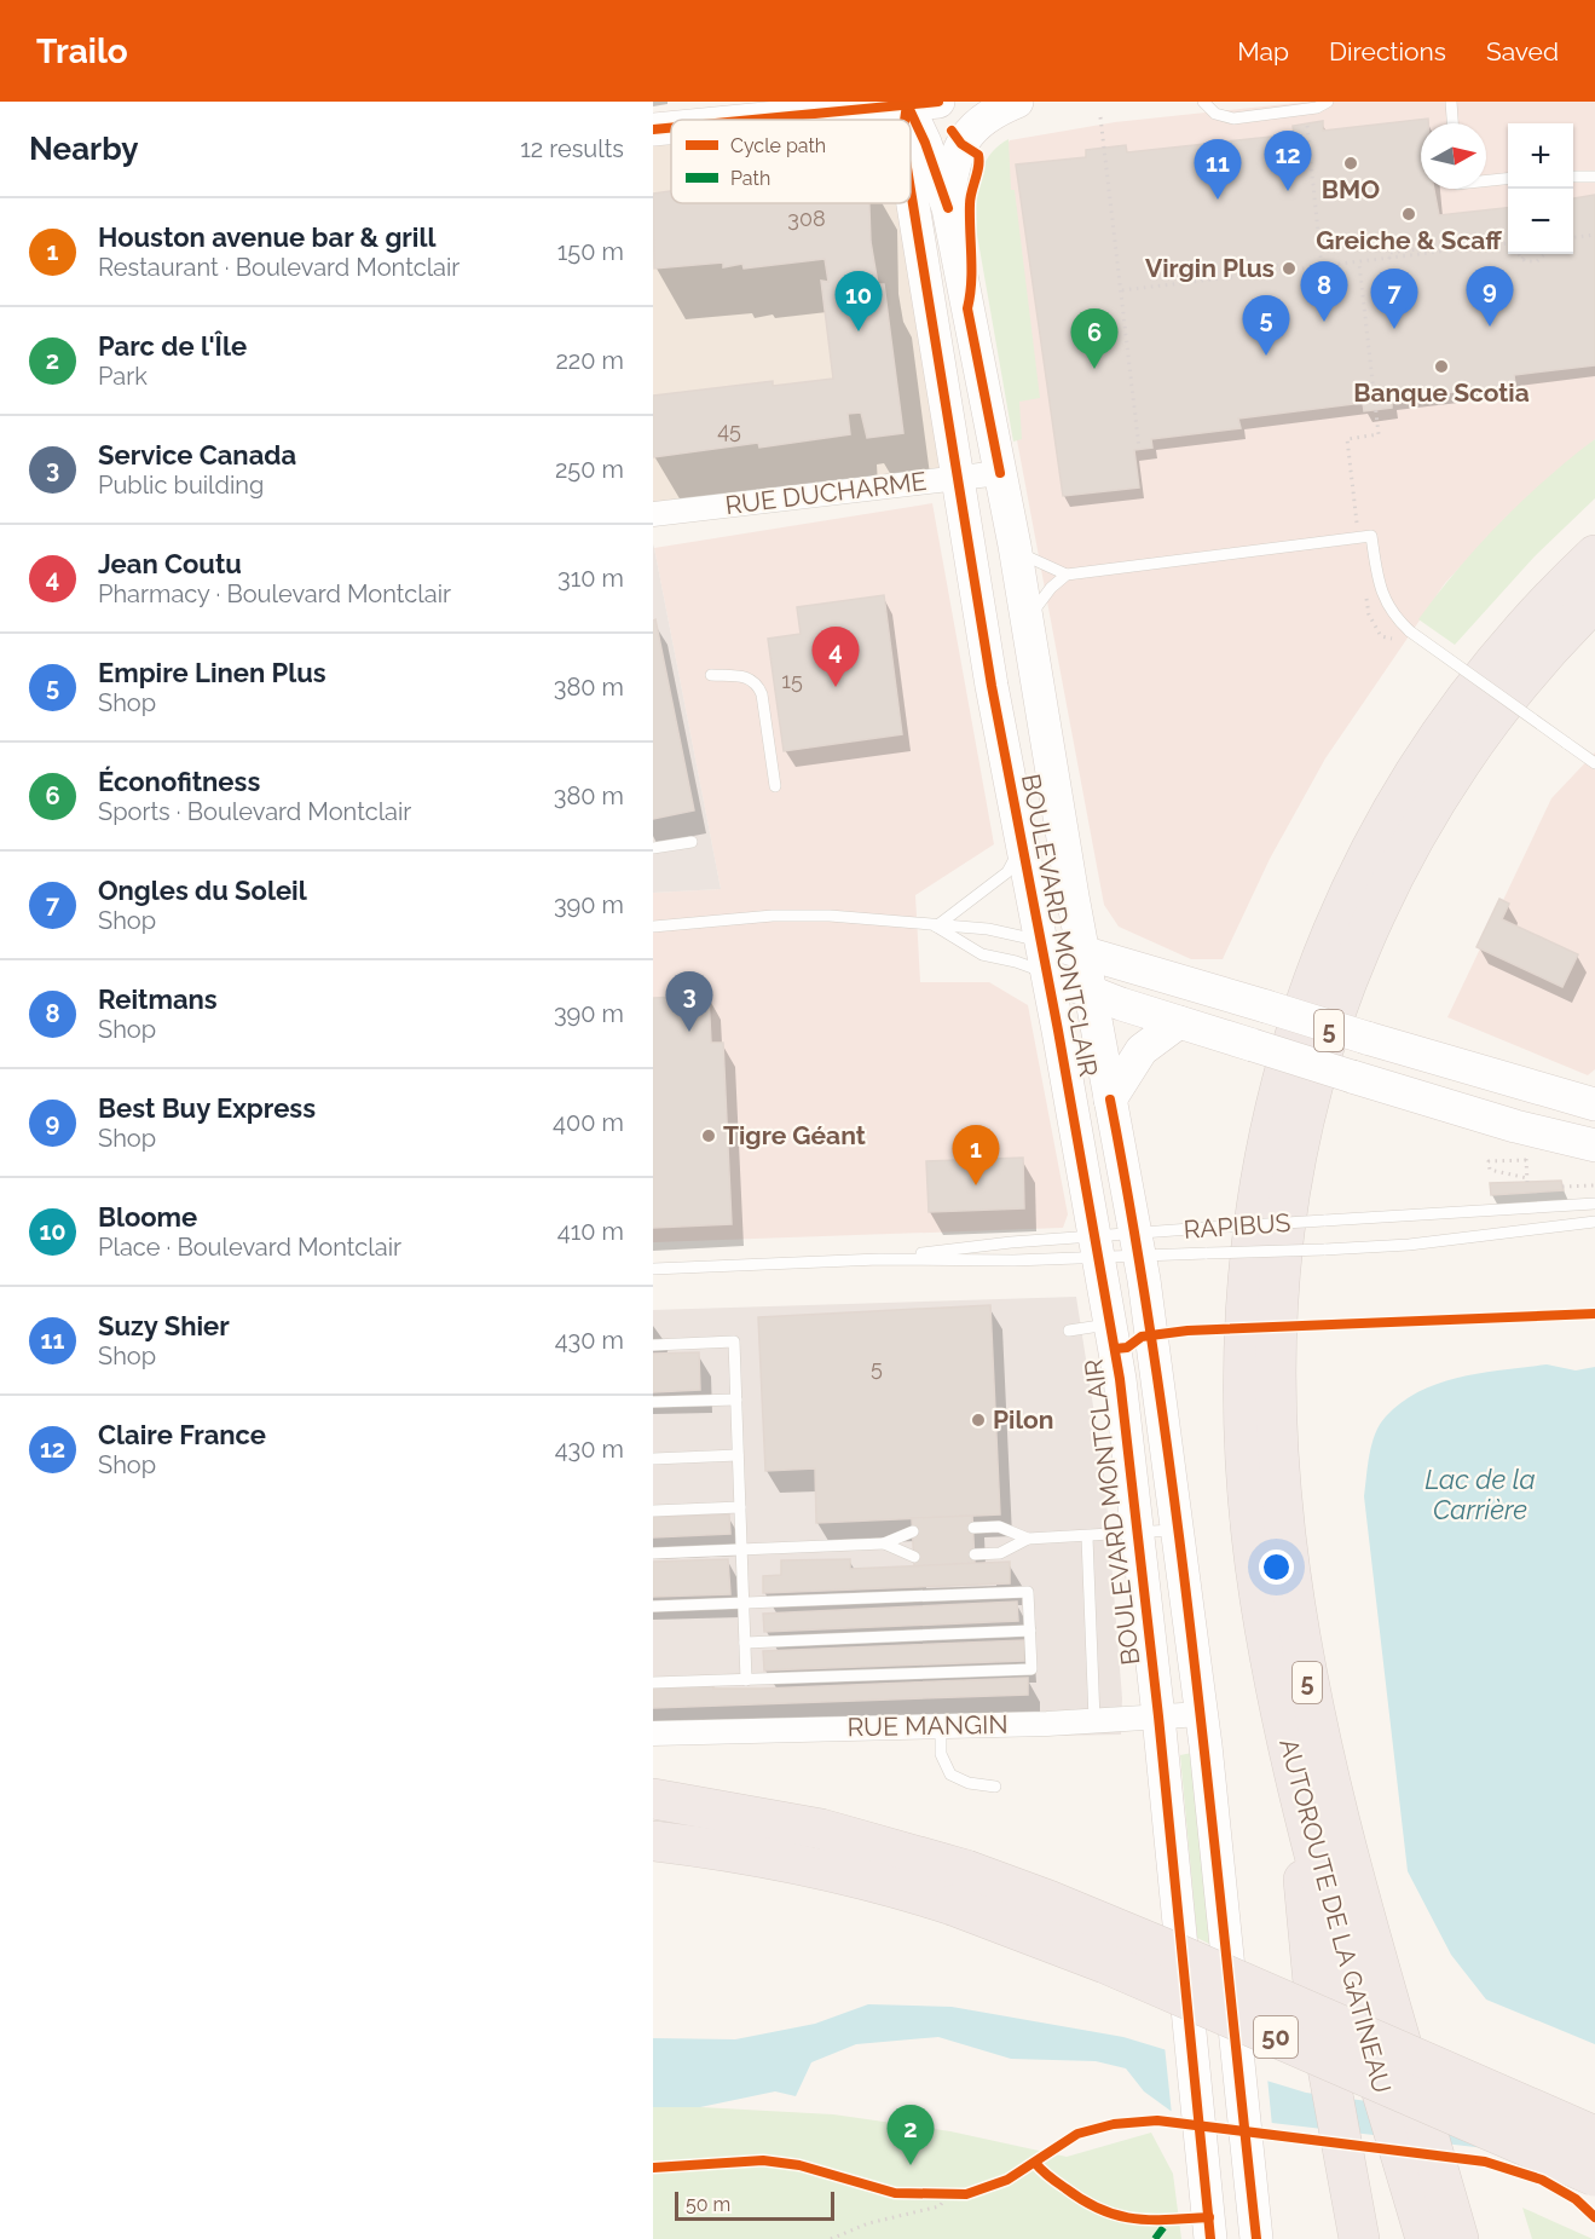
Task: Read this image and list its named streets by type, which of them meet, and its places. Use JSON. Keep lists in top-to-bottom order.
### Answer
{
  "streets": {
    "highway": ["5", "AUTOROUTE DE LA GATINEAU", "50"],
    "main road": ["BOULEVARD MONTCLAIR"],
    "street": ["RUE DUCHARME", "RUE MANGIN"],
    "lane": ["RAPIBUS"]
  },
  "crossings": [
    ["RUE DUCHARME", "BOULEVARD MONTCLAIR"],
    ["BOULEVARD MONTCLAIR", "RAPIBUS"],
    ["BOULEVARD MONTCLAIR", "RUE MANGIN"]
  ],
  "water": ["Lac de la Carrière"],
  "places": [
    "BMO",
    "Greiche & Scaff",
    "Virgin Plus",
    "Banque Scotia",
    "Tigre Géant",
    "Pilon"
  ],
  "house_numbers": [
    "308",
    "45",
    "15",
    "5"
  ],
  "legend": ["Cycle path", "Path"],
  "scale_bar": "50 m",
  "north": "right",
  "page": {
    "header": "Trailo",
    "nav": ["Map", "Directions", "Saved"],
    "heading": ["Nearby", "12 results"],
    "map_buttons": ["+", "−"],
    "pins": [
      "12",
      "11",
      "8",
      "9",
      "7",
      "10",
      "5",
      "6",
      "4",
      "3",
      "1",
      "2"
    ],
    "list": [
      {
        "mark": "1",
        "name": "Houston avenue bar & grill",
        "note": "Restaurant · Boulevard Montclair",
        "value": "150 m"
      },
      {
        "mark": "2",
        "name": "Parc de l'Île",
        "note": "Park",
        "value": "220 m"
      },
      {
        "mark": "3",
        "name": "Service Canada",
        "note": "Public building",
        "value": "250 m"
      },
      {
        "mark": "4",
        "name": "Jean Coutu",
        "note": "Pharmacy · Boulevard Montclair",
        "value": "310 m"
      },
      {
        "mark": "5",
        "name": "Empire Linen Plus",
        "note": "Shop",
        "value": "380 m"
      },
      {
        "mark": "6",
        "name": "Éconofitness",
        "note": "Sports · Boulevard Montclair",
        "value": "380 m"
      },
      {
        "mark": "7",
        "name": "Ongles du Soleil",
        "note": "Shop",
        "value": "390 m"
      },
      {
        "mark": "8",
        "name": "Reitmans",
        "note": "Shop",
        "value": "390 m"
      },
      {
        "mark": "9",
        "name": "Best Buy Express",
        "note": "Shop",
        "value": "400 m"
      },
      {
        "mark": "10",
        "name": "Bloome",
        "note": "Place · Boulevard Montclair",
        "value": "410 m"
      },
      {
        "mark": "11",
        "name": "Suzy Shier",
        "note": "Shop",
        "value": "430 m"
      },
      {
        "mark": "12",
        "name": "Claire France",
        "note": "Shop",
        "value": "430 m"
      }
    ],
    "scale": "50 m"
  }
}
